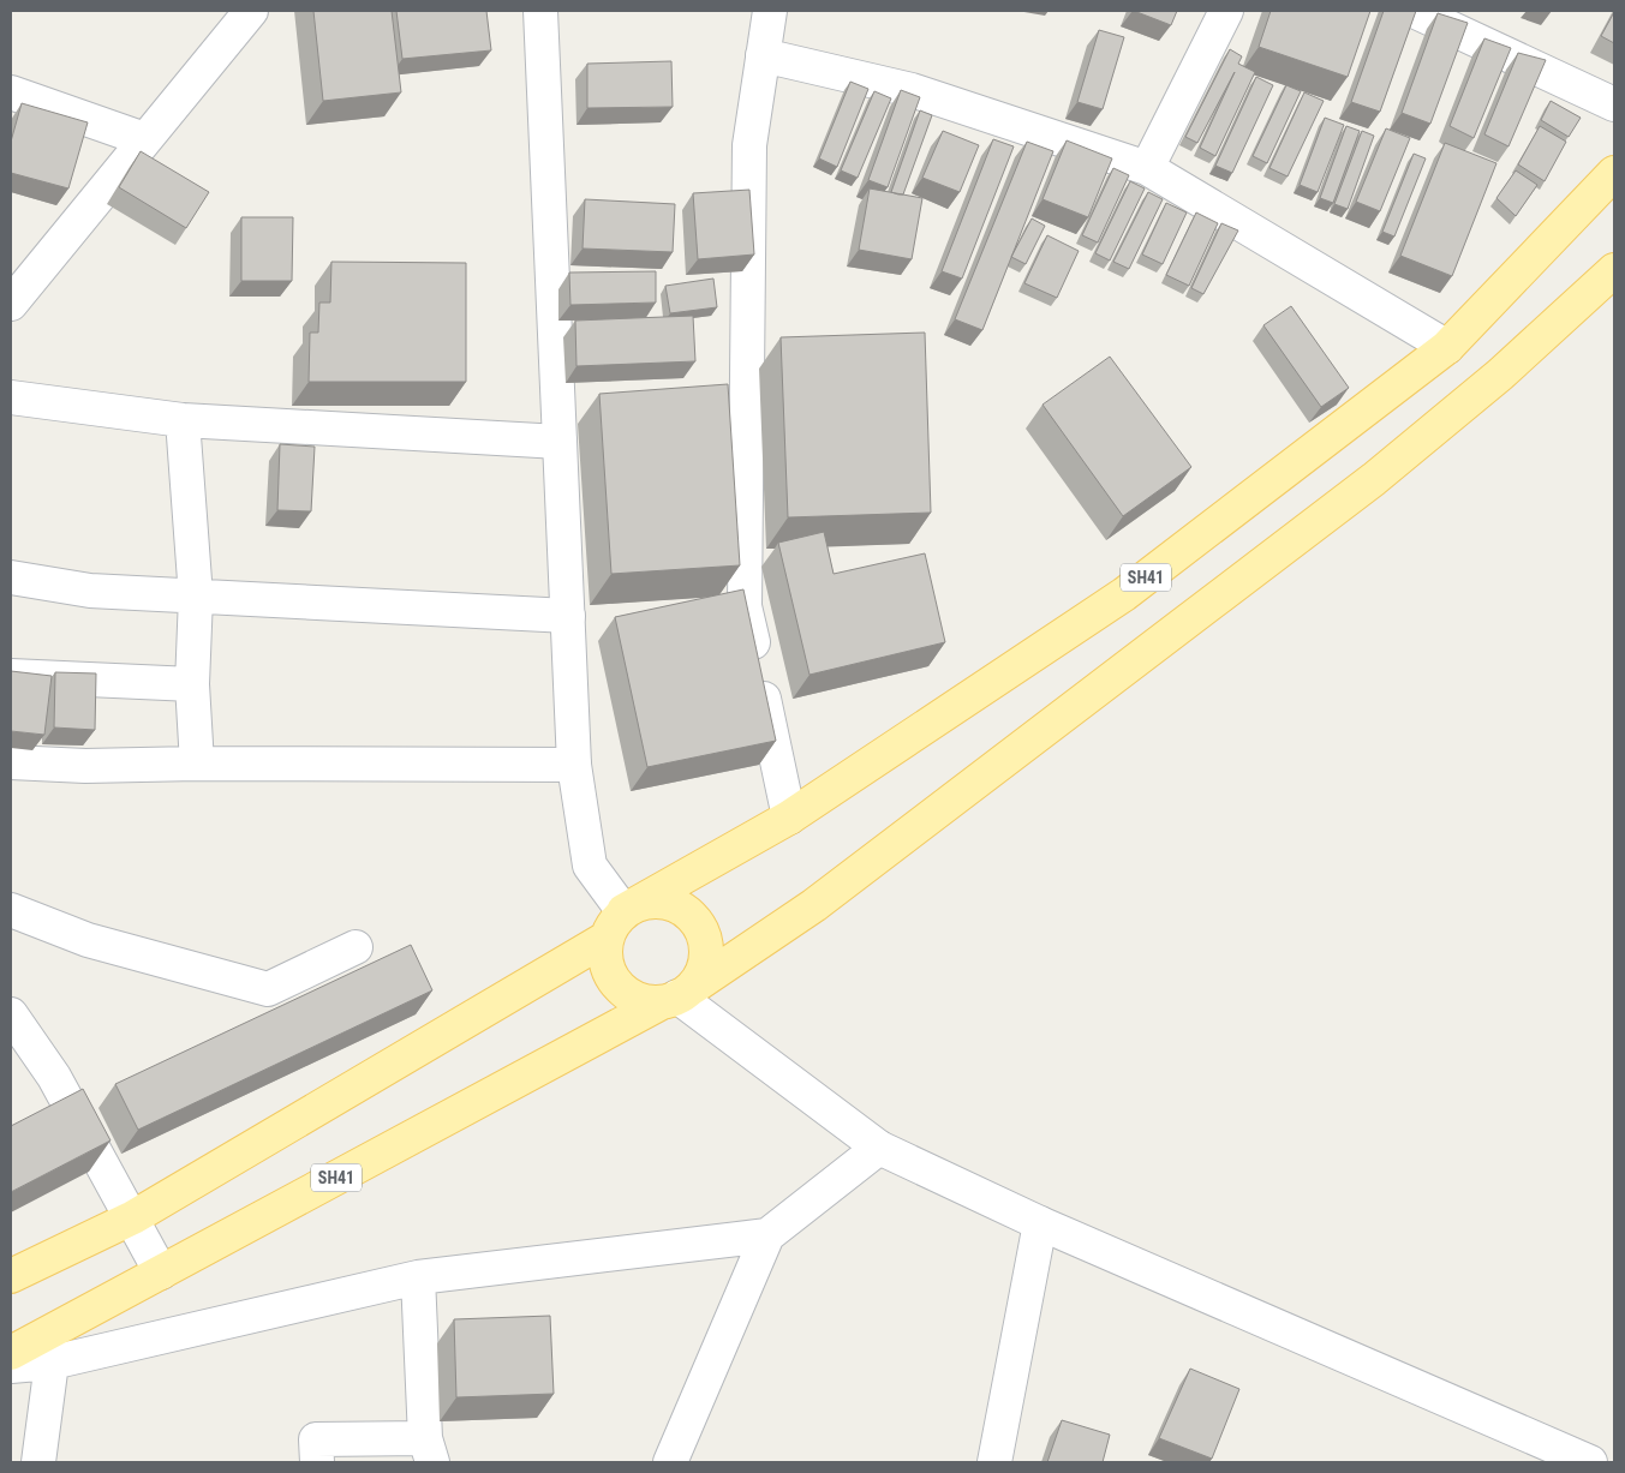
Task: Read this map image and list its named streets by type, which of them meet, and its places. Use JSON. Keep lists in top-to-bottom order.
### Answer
{
  "streets": {
    "main road": ["SH41"]
  }
}
